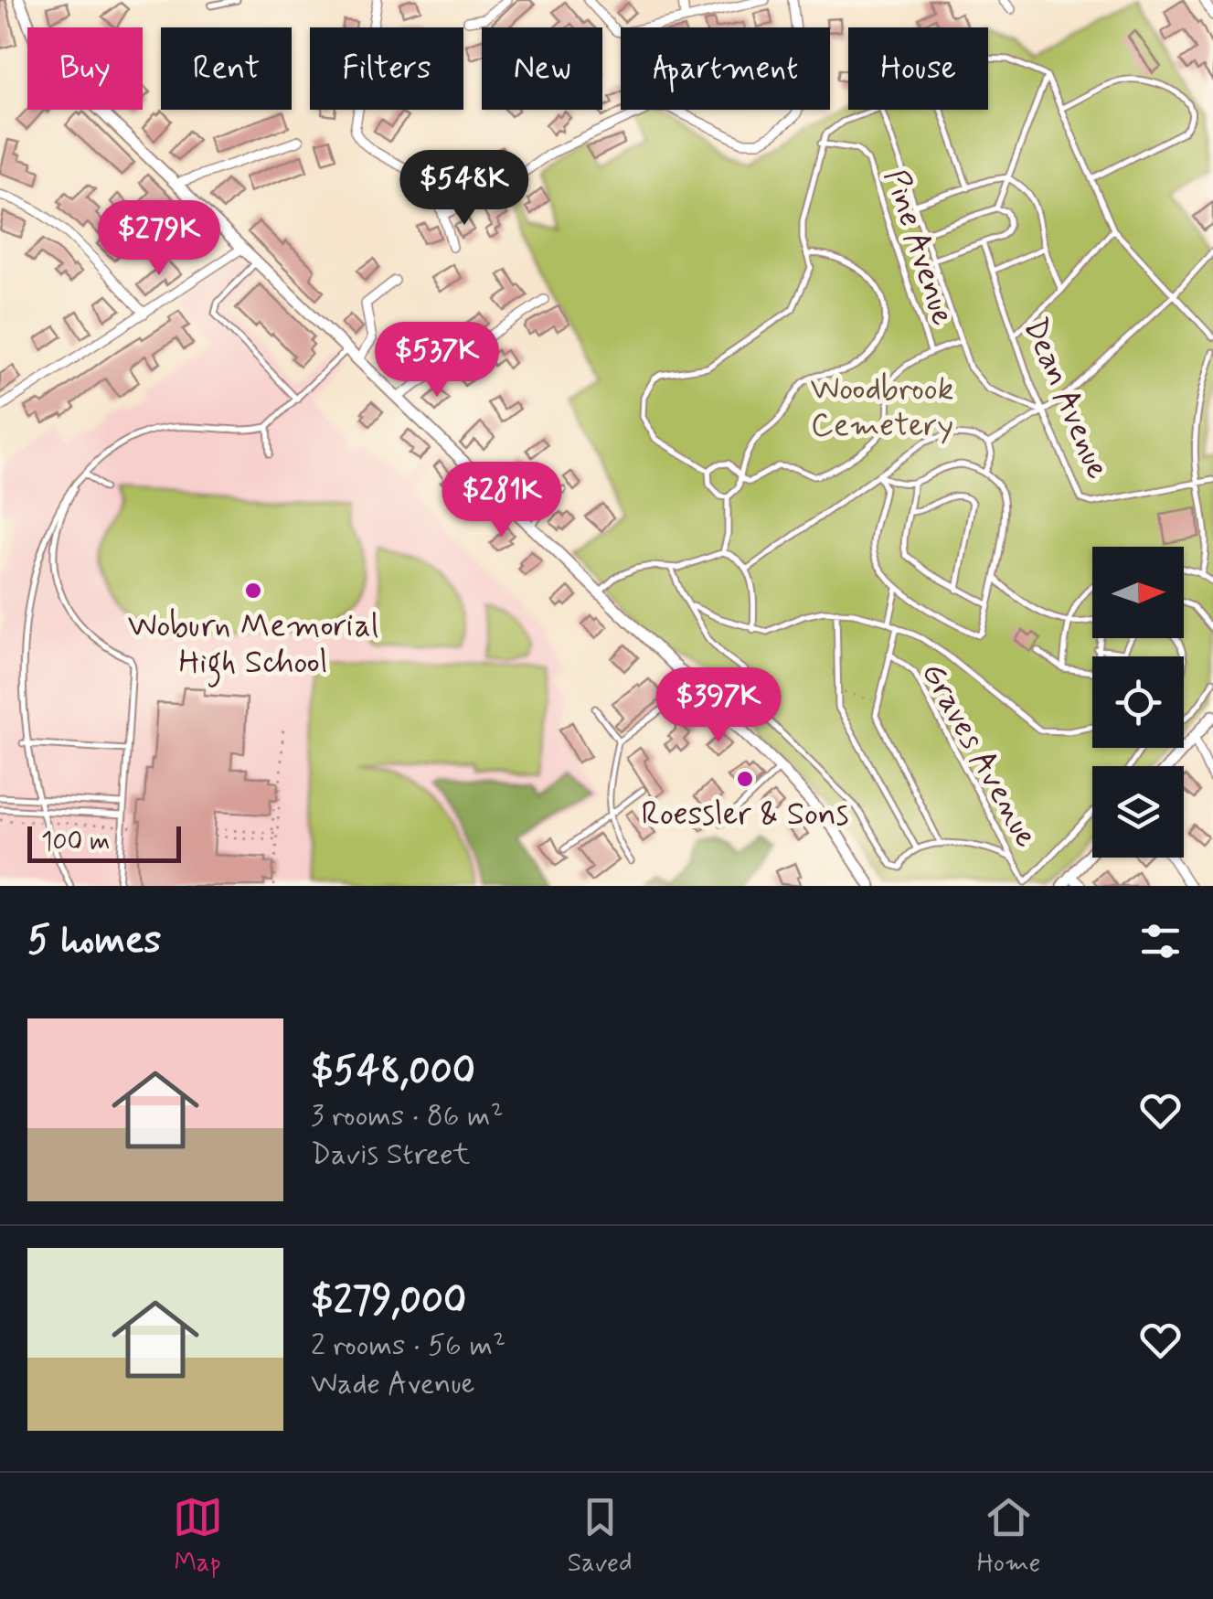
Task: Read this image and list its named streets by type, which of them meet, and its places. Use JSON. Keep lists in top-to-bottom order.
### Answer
{
  "streets": {
    "lane": ["Pine Avenue", "Dean Avenue", "Graves Avenue"]
  },
  "parks": ["Woodbrook Cemetery"],
  "places": ["Woburn Memorial High School", "Roessler & Sons"],
  "scale_bar": "100 m",
  "north": "right",
  "page": {
    "chip": [
      "Buy",
      "Rent",
      "Filters",
      "New",
      "Apartment",
      "House"
    ],
    "price": [
      "$548K",
      "$279K",
      "$537K",
      "$281K",
      "$397K"
    ],
    "scale": "100 m",
    "heading": "5 homes",
    "list": [
      {
        "name": "$548,000",
        "note": "3 rooms · 86 m² · Davis Street"
      },
      {
        "name": "$279,000",
        "note": "2 rooms · 56 m² · Wade Avenue"
      }
    ],
    "tabs": ["Map", "Saved", "Home"]
  }
}
